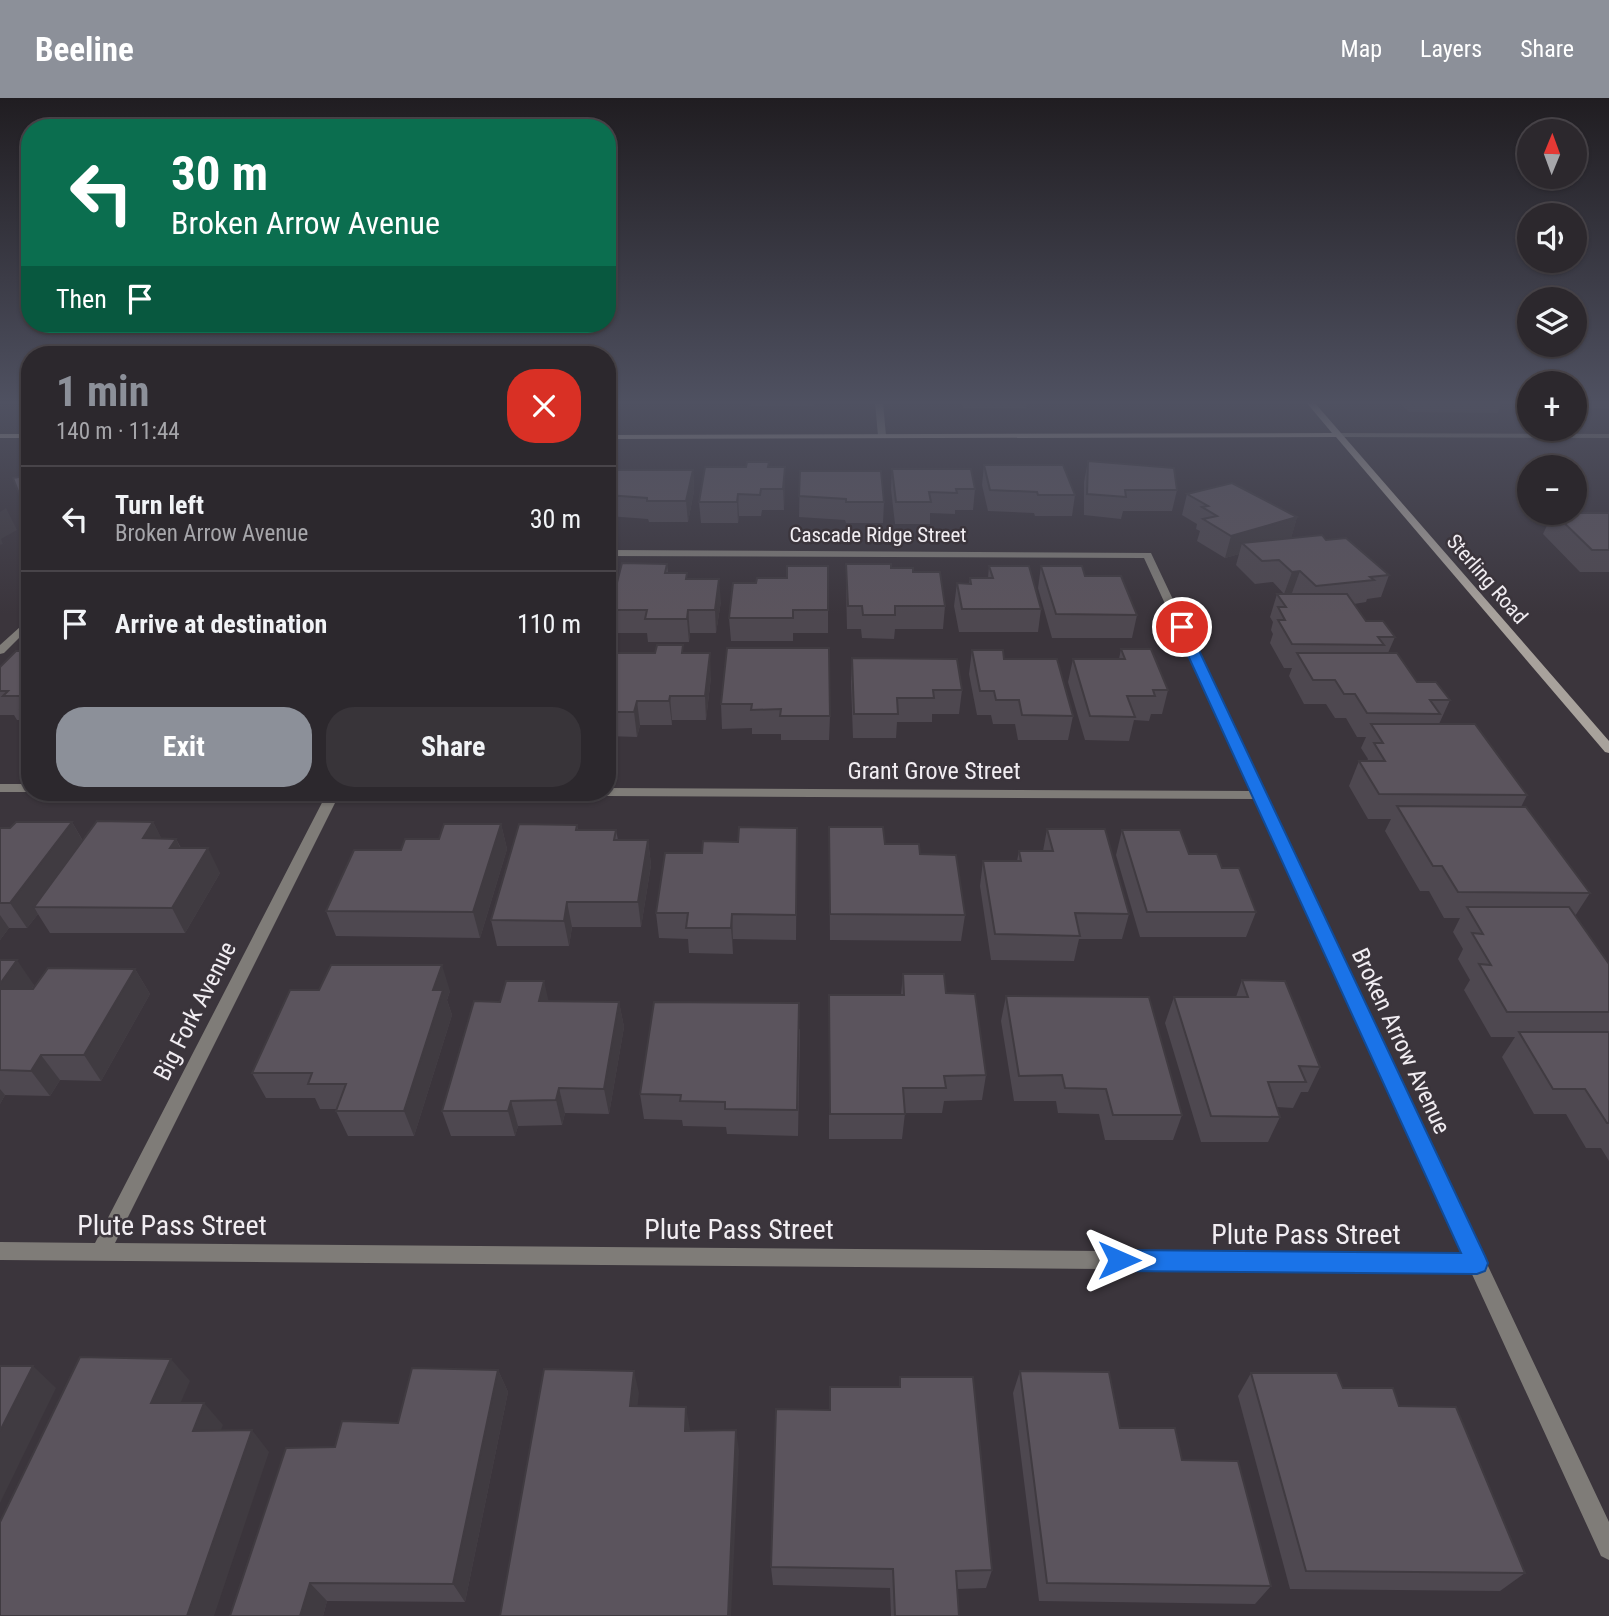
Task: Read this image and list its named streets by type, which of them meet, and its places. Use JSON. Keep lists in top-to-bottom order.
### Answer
{
  "streets": {
    "street": [
      "Cascade Ridge Street",
      "Sterling Road",
      "Grant Grove Street",
      "Big Fork Avenue",
      "Broken Arrow Avenue",
      "Plute Pass Street"
    ]
  },
  "crossings": [
    ["Cascade Ridge Street", "Broken Arrow Avenue"],
    ["Grant Grove Street", "Broken Arrow Avenue"],
    ["Big Fork Avenue", "Plute Pass Street"],
    ["Broken Arrow Avenue", "Plute Pass Street"]
  ],
  "north": "top",
  "page": {
    "header": "Beeline",
    "nav": ["Map", "Layers", "Share"],
    "map_buttons": ["+", "−"],
    "turn": ["30 m", "Broken Arrow Avenue"],
    "then": "Then",
    "heading": ["1 min", "140 m · 11:44"],
    "list": [
      {
        "name": "Turn left",
        "note": "Broken Arrow Avenue",
        "value": "30 m"
      },
      {
        "name": "Arrive at destination",
        "value": "110 m"
      }
    ],
    "buttons": ["Exit", "Share"]
  }
}
